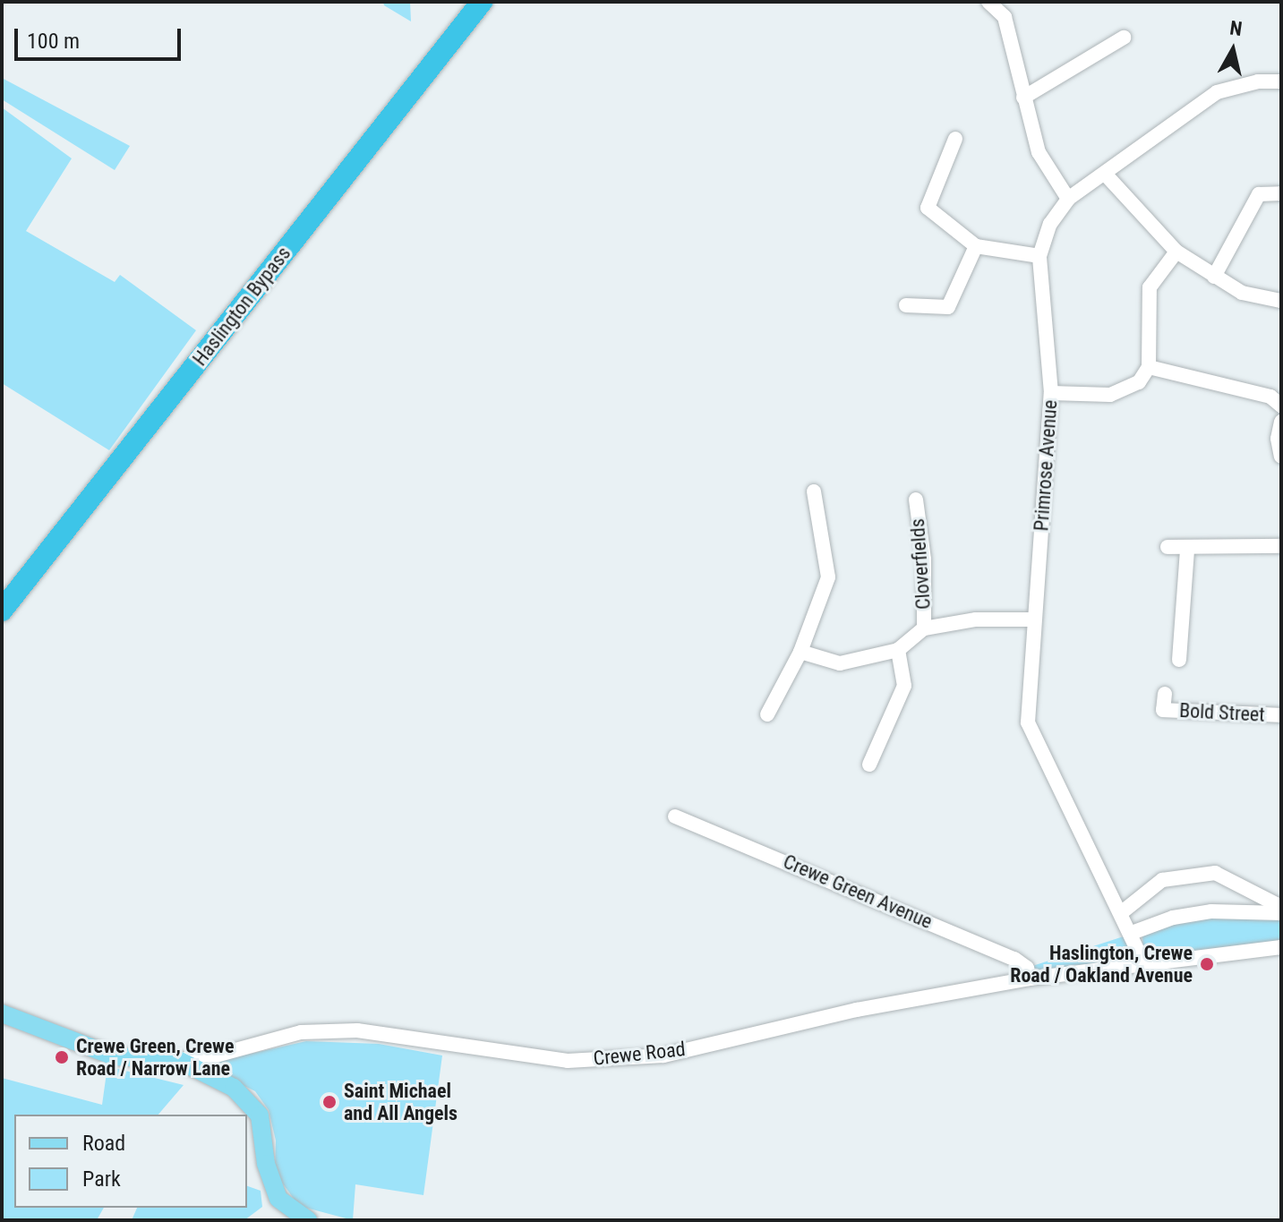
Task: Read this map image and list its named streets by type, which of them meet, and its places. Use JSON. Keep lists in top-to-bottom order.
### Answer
{
  "streets": {
    "highway": ["Haslington Bypass"],
    "main road": ["Crewe Road"],
    "street": [
      "Primrose Avenue",
      "Cloverfields",
      "Bold Street",
      "Crewe Green Avenue"
    ]
  },
  "crossings": [
    ["Primrose Avenue", "Cloverfields"],
    ["Primrose Avenue", "Crewe Road"],
    ["Crewe Green Avenue", "Crewe Road"]
  ],
  "places": ["Haslington, Crewe Road / Oakland Avenue", "Crewe Green, Crewe Road / Narrow Lane", "Saint Michael and All Angels"],
  "legend": ["Road", "Park"],
  "scale_bar": "100 m",
  "north": "top"
}
